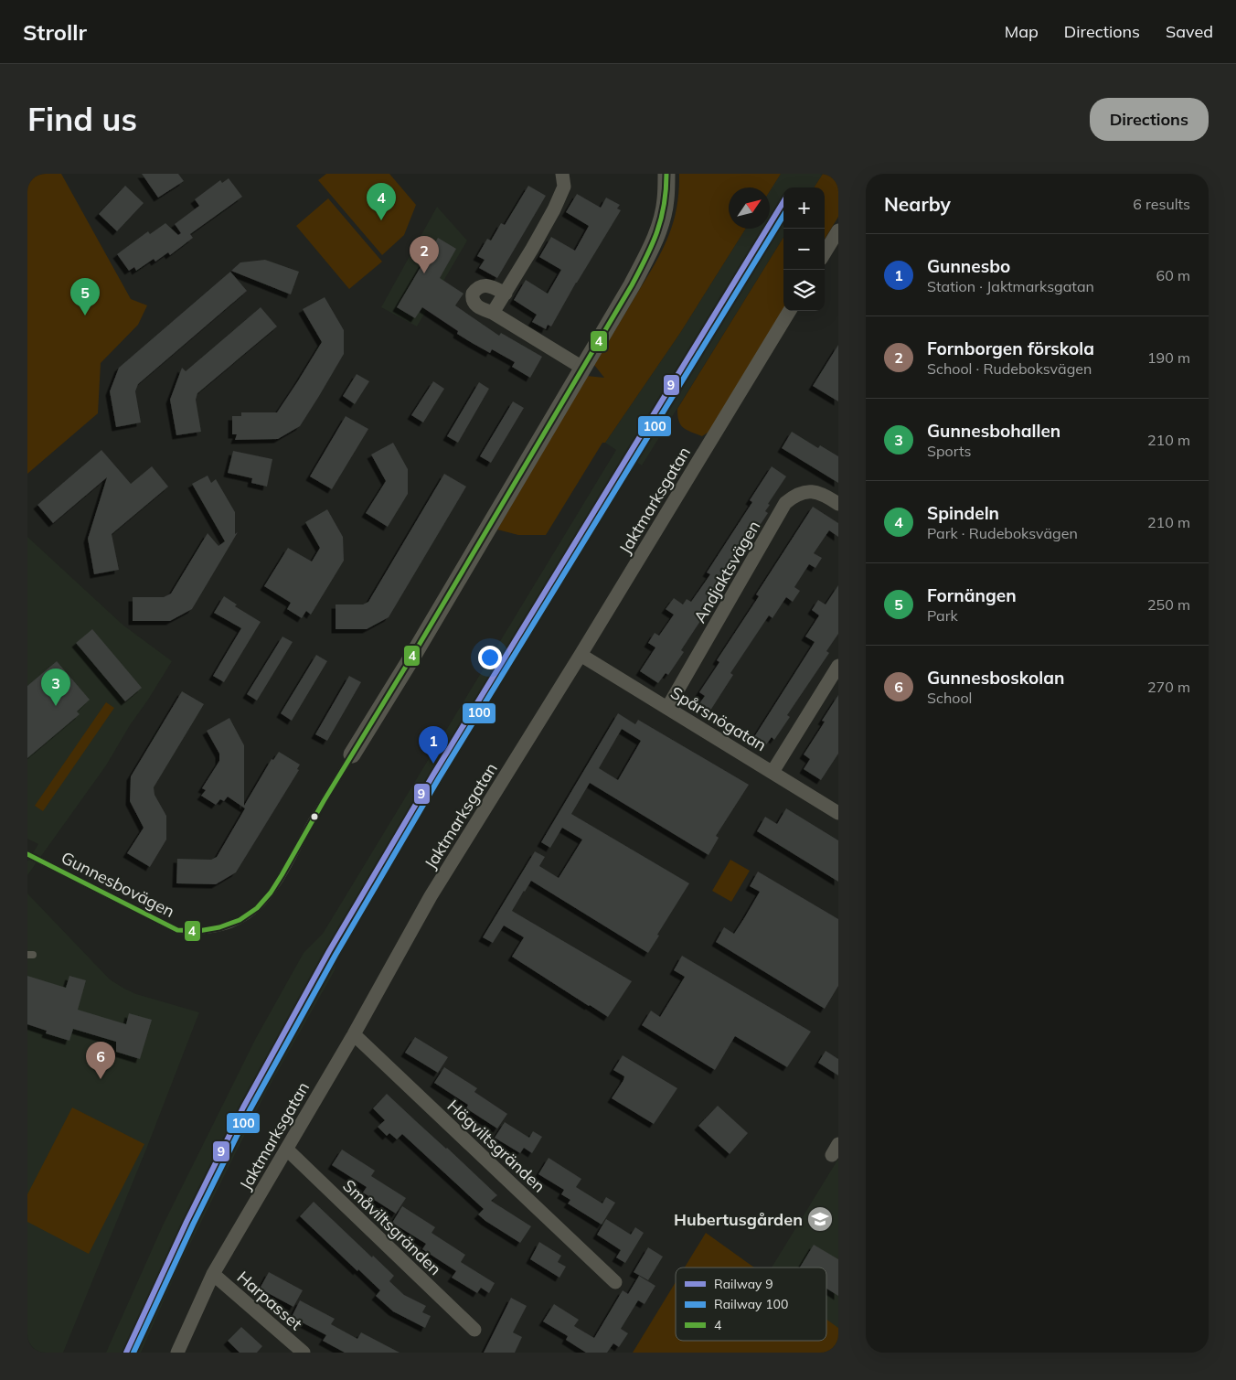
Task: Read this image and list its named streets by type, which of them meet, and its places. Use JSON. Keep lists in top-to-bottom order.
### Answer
{
  "streets": {
    "street": [
      "Jaktmarksgatan",
      "Andjaktsvägen",
      "Spårsnögatan",
      "Högviltsgränden",
      "Småviltsgränden",
      "Harpasset"
    ],
    "lane": ["Gunnesbovägen"]
  },
  "crossings": [
    ["Jaktmarksgatan", "Spårsnögatan"],
    ["Jaktmarksgatan", "Högviltsgränden"],
    ["Jaktmarksgatan", "Småviltsgränden"],
    ["Jaktmarksgatan", "Harpasset"],
    ["Andjaktsvägen", "Spårsnögatan"]
  ],
  "places": {
    "school or university": ["Hubertusgården"]
  },
  "lines": ["transit line 4", "rail line 9", "rail line 100"],
  "legend": ["Railway 9", "Railway 100", "4"],
  "north": "top right",
  "page": {
    "header": "Strollr",
    "nav": ["Map", "Directions", "Saved"],
    "buttons": "Directions",
    "title": "Find us",
    "heading": ["Nearby", "6 results"],
    "pins": [
      "4",
      "2",
      "5",
      "3",
      "1",
      "6"
    ],
    "map_buttons": ["+", "−"],
    "list": [
      {
        "mark": "1",
        "name": "Gunnesbo",
        "note": "Station · Jaktmarksgatan",
        "value": "60 m"
      },
      {
        "mark": "2",
        "name": "Fornborgen förskola",
        "note": "School · Rudeboksvägen",
        "value": "190 m"
      },
      {
        "mark": "3",
        "name": "Gunnesbohallen",
        "note": "Sports",
        "value": "210 m"
      },
      {
        "mark": "4",
        "name": "Spindeln",
        "note": "Park · Rudeboksvägen",
        "value": "210 m"
      },
      {
        "mark": "5",
        "name": "Fornängen",
        "note": "Park",
        "value": "250 m"
      },
      {
        "mark": "6",
        "name": "Gunnesboskolan",
        "note": "School",
        "value": "270 m"
      }
    ]
  }
}
